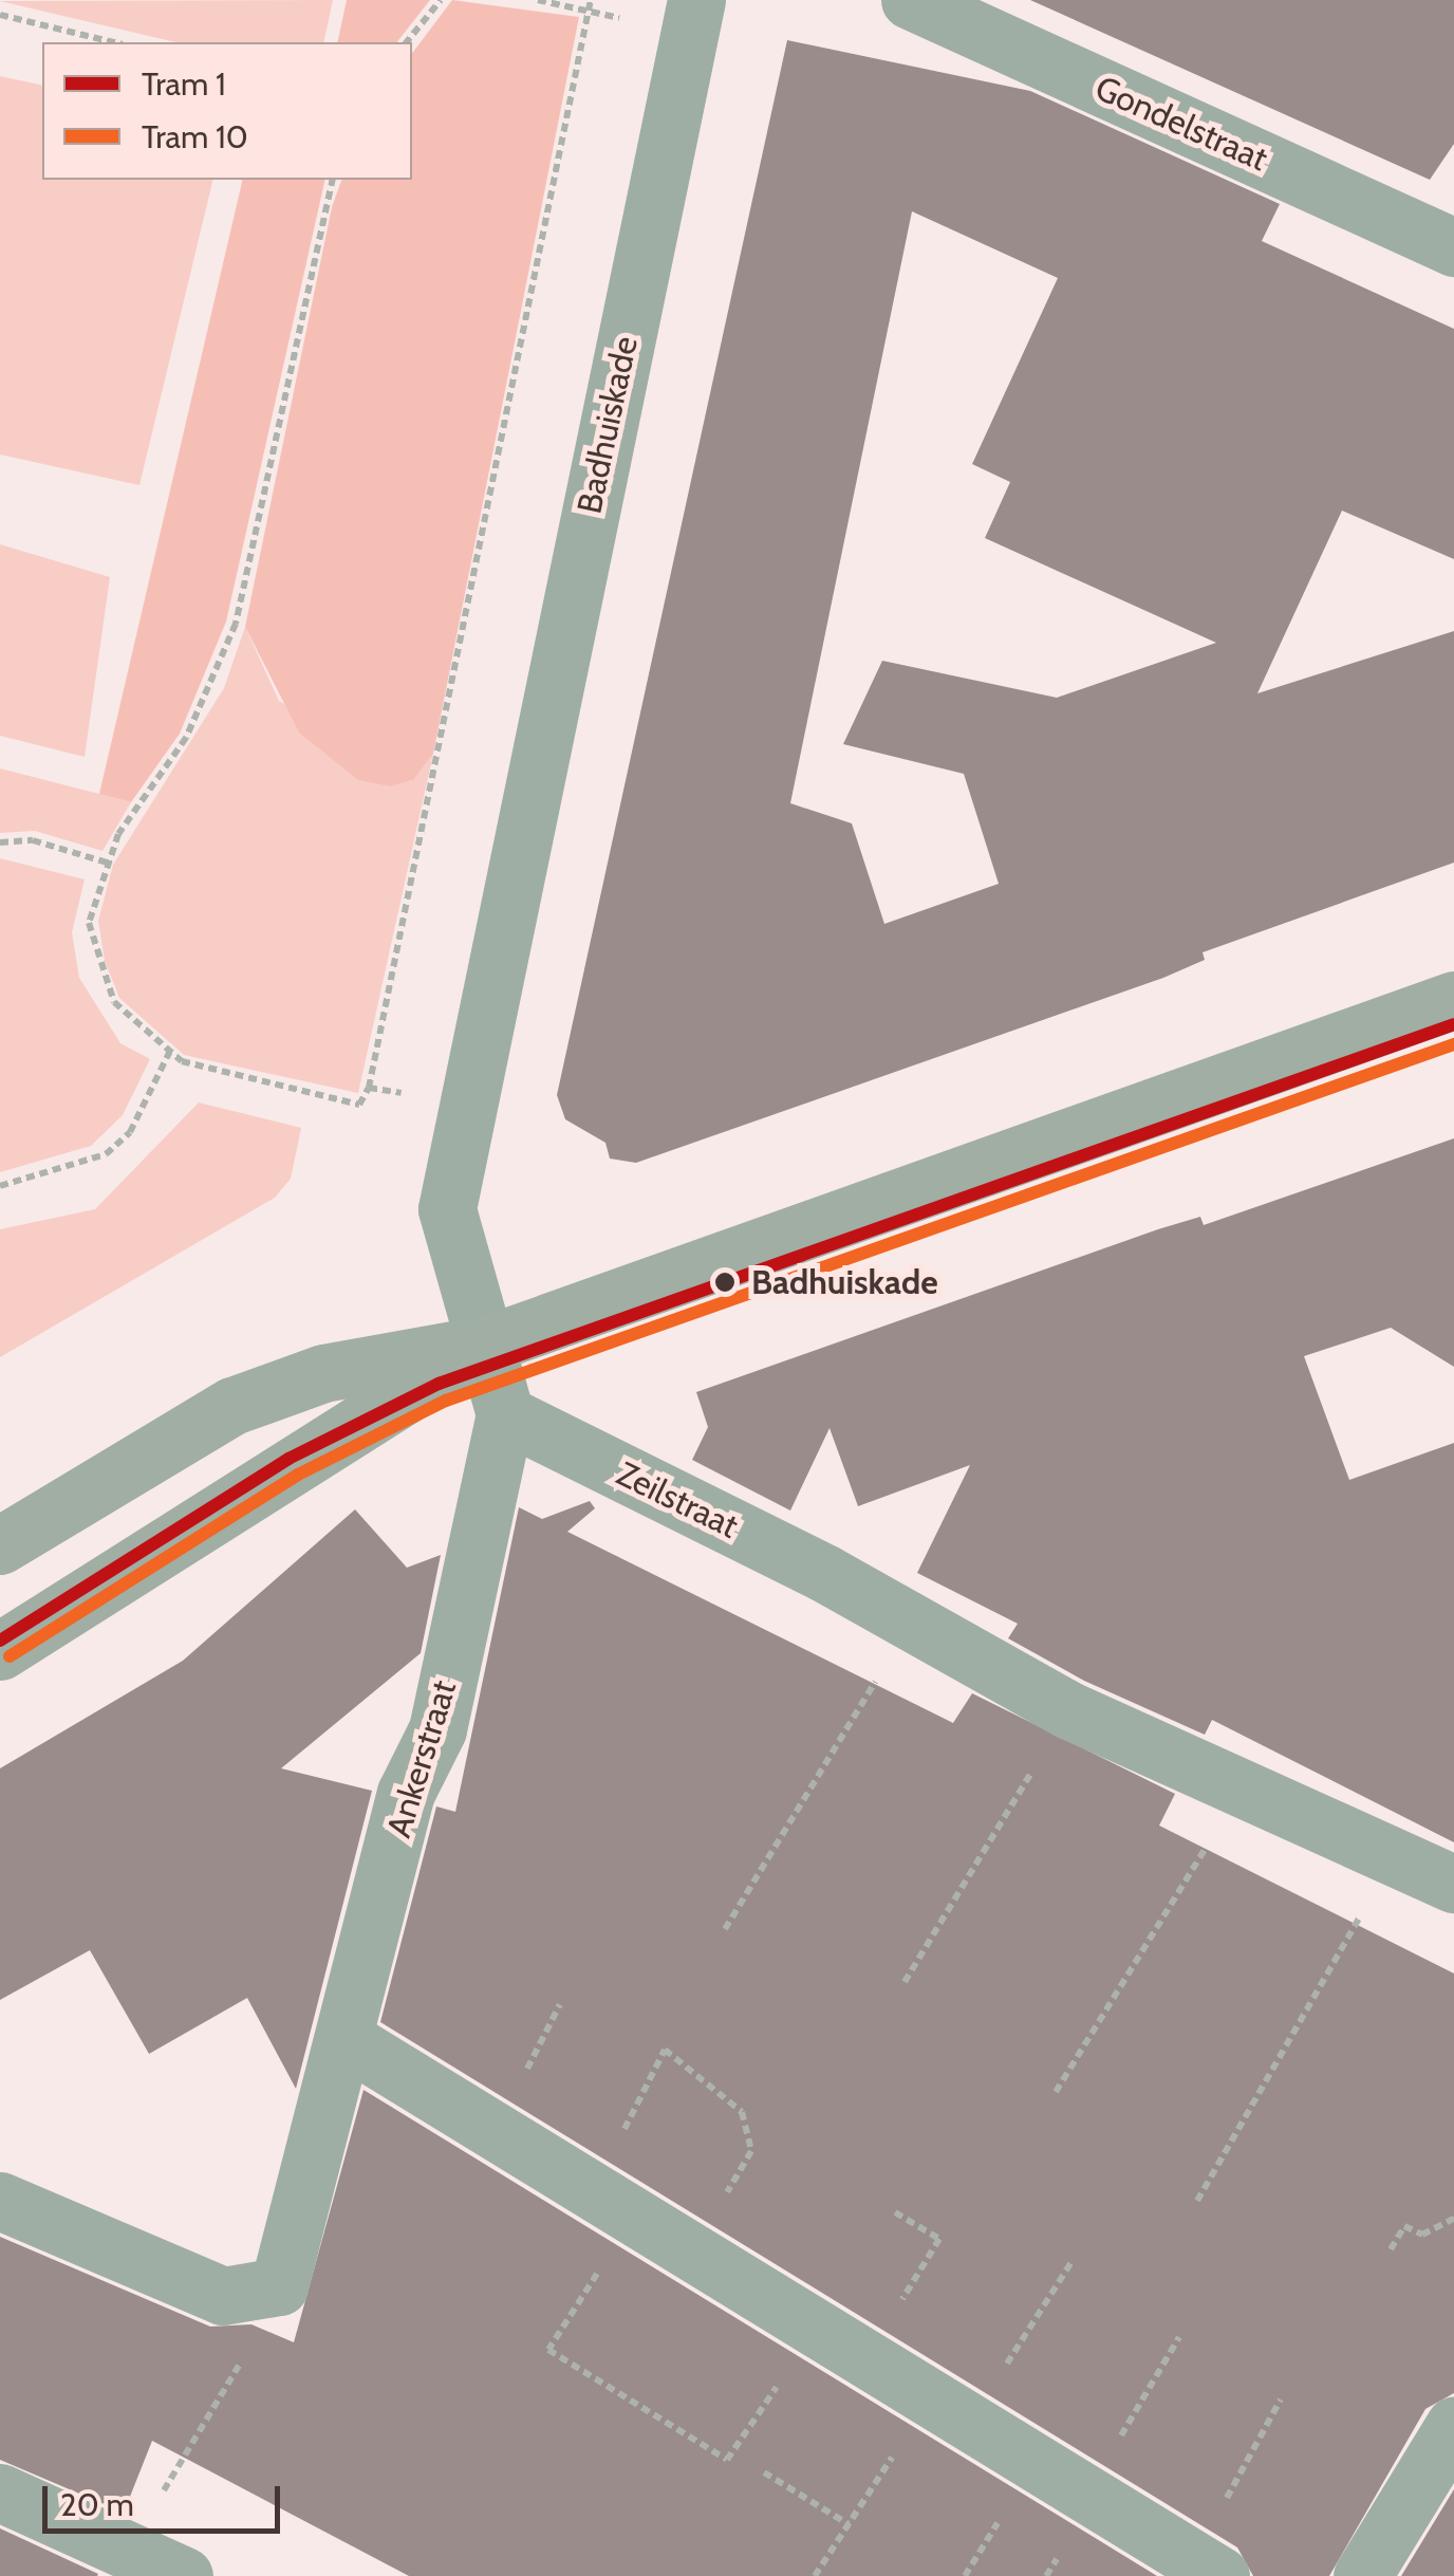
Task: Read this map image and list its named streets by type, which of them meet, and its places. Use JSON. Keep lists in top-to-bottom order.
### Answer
{
  "streets": {
    "street": [
      "Gondelstraat",
      "Badhuiskade",
      "Zeilstraat",
      "Ankerstraat"
    ]
  },
  "crossings": [
    ["Zeilstraat", "Ankerstraat"]
  ],
  "places": ["Badhuiskade"],
  "lines": ["tram line 1", "tram line 10"],
  "legend": ["Tram 1", "Tram 10"],
  "scale_bar": "20 m"
}
